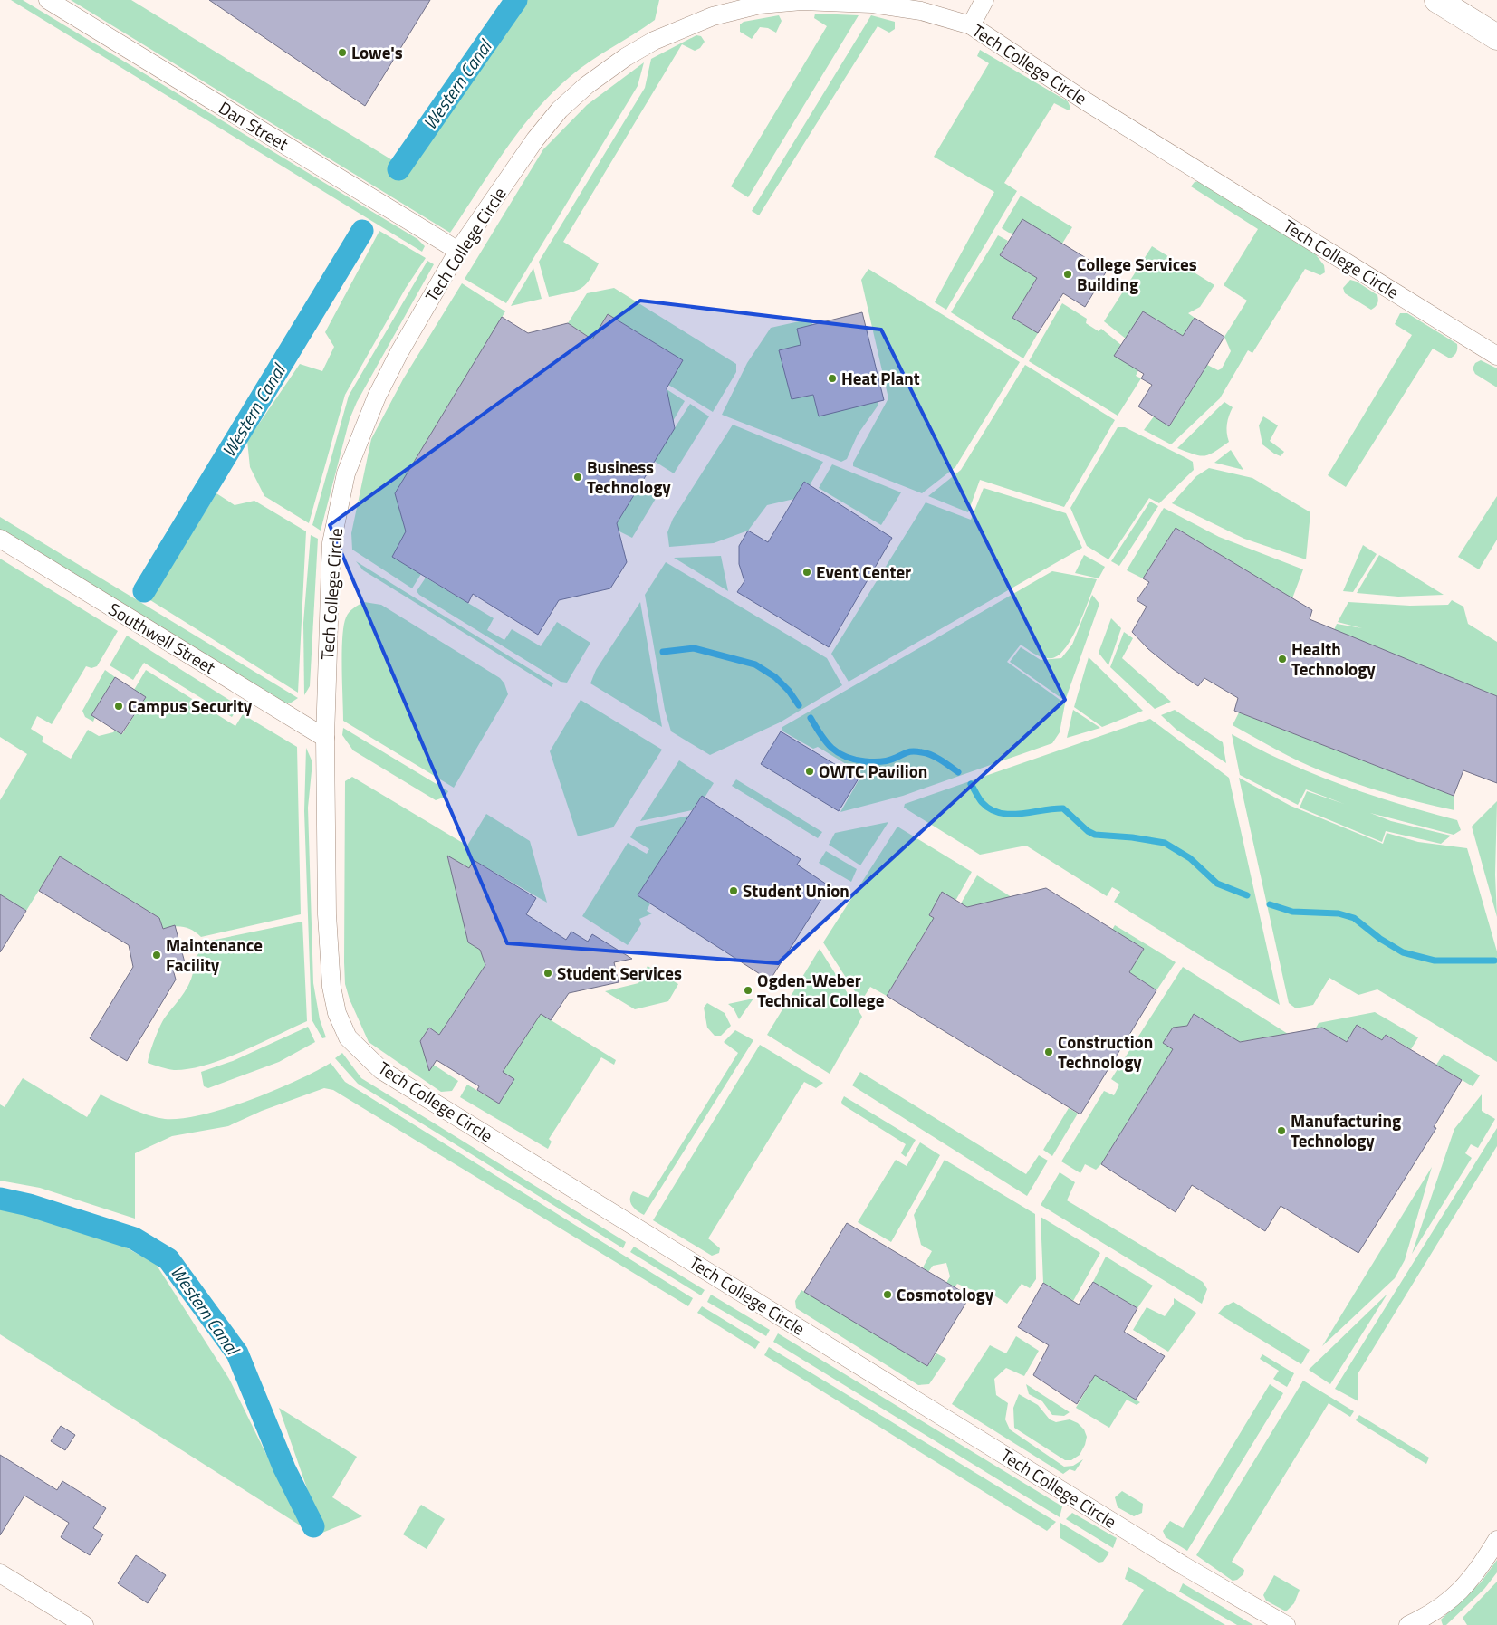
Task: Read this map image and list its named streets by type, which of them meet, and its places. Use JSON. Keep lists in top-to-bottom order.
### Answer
{
  "streets": {
    "street": ["Tech College Circle", "Dan Street", "Southwell Street"]
  },
  "crossings": [
    ["Tech College Circle", "Dan Street"],
    ["Tech College Circle", "Southwell Street"]
  ],
  "water": ["Western Canal"],
  "places": [
    "Lowe's",
    "College Services Building",
    "Heat Plant",
    "Business Technology",
    "Event Center",
    "Health Technology",
    "Campus Security",
    "OWTC Pavilion",
    "Student Union",
    "Maintenance Facility",
    "Student Services",
    "Ogden-Weber Technical College",
    "Construction Technology",
    "Manufacturing Technology",
    "Cosmotology"
  ]
}
